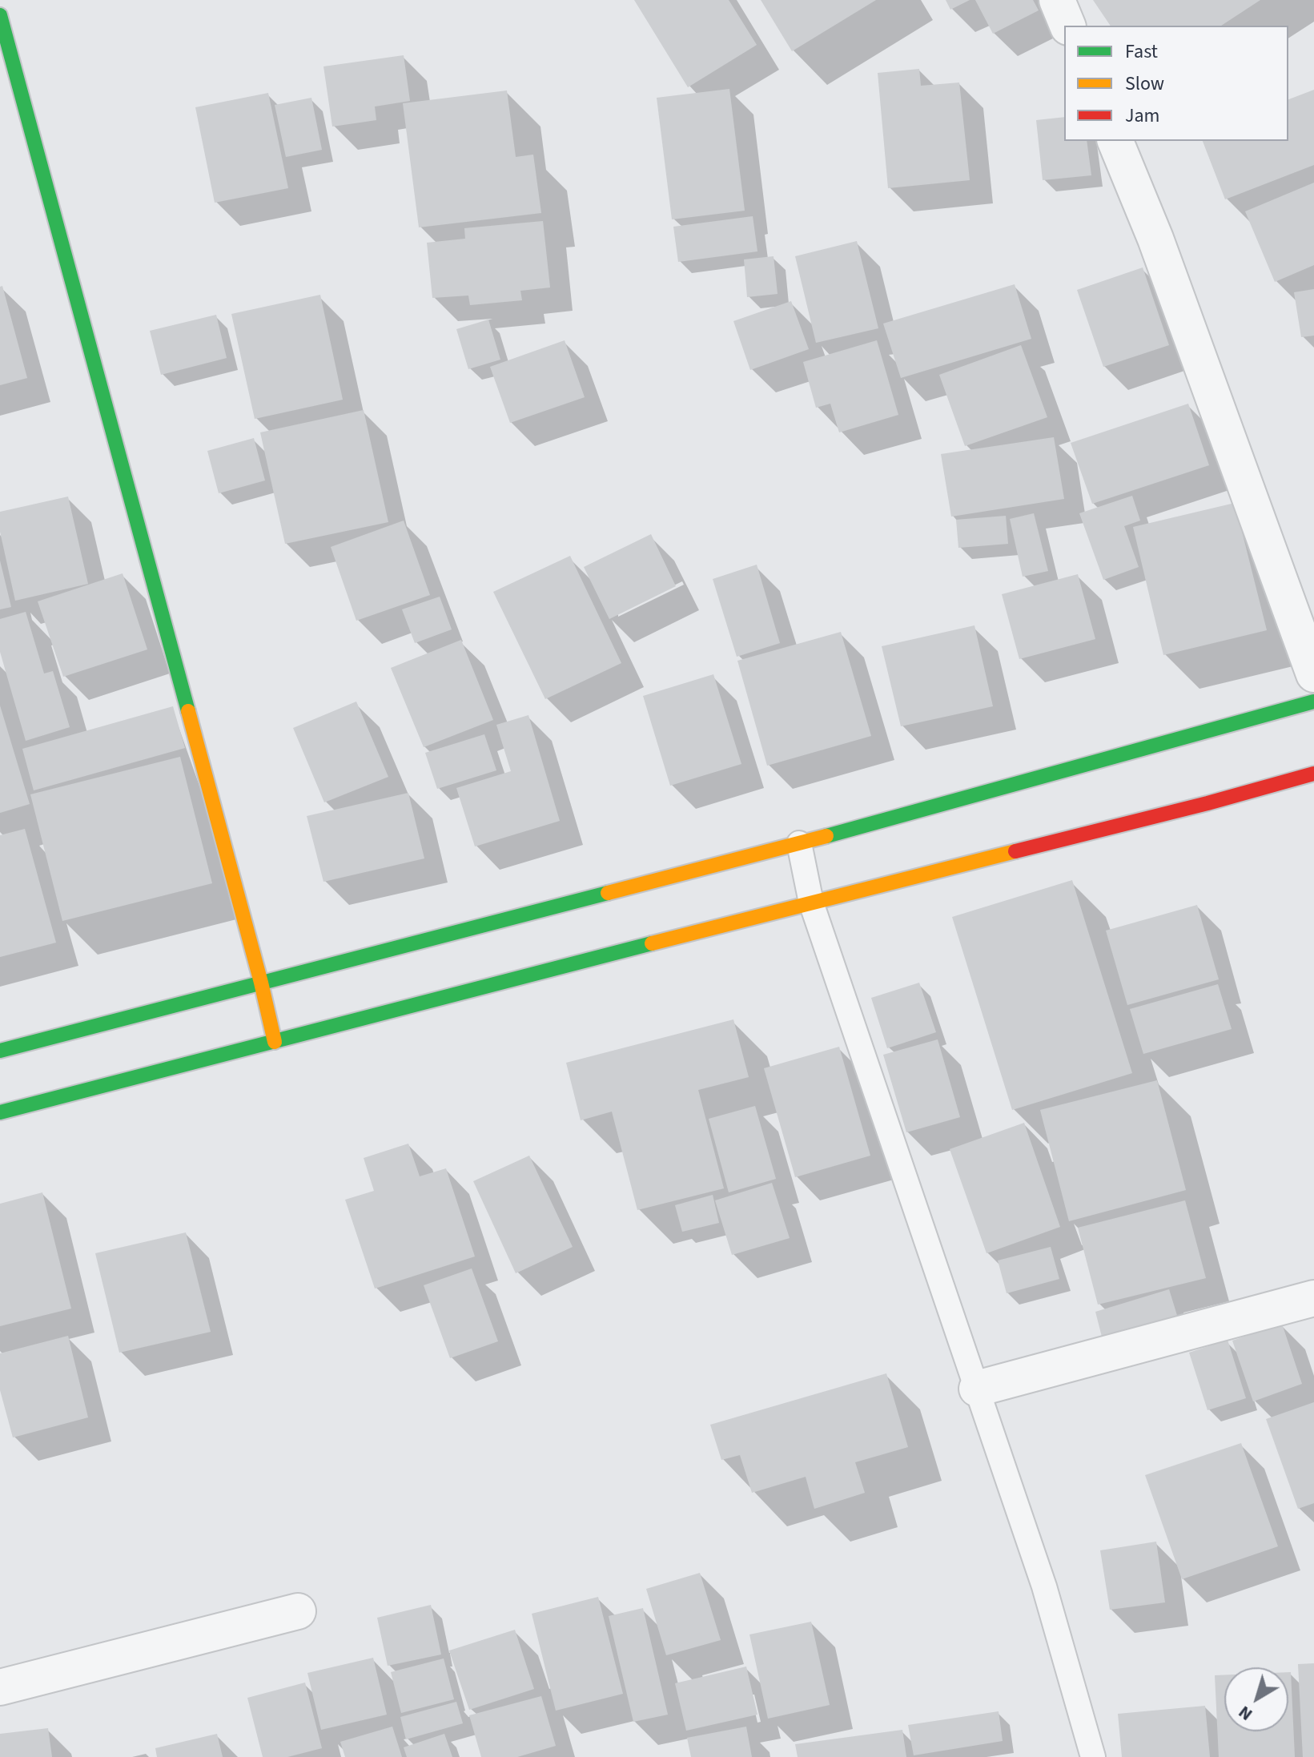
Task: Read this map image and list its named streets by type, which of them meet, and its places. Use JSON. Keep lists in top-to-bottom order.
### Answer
{
  "legend": ["Fast", "Slow", "Jam"],
  "north": "bottom left"
}
